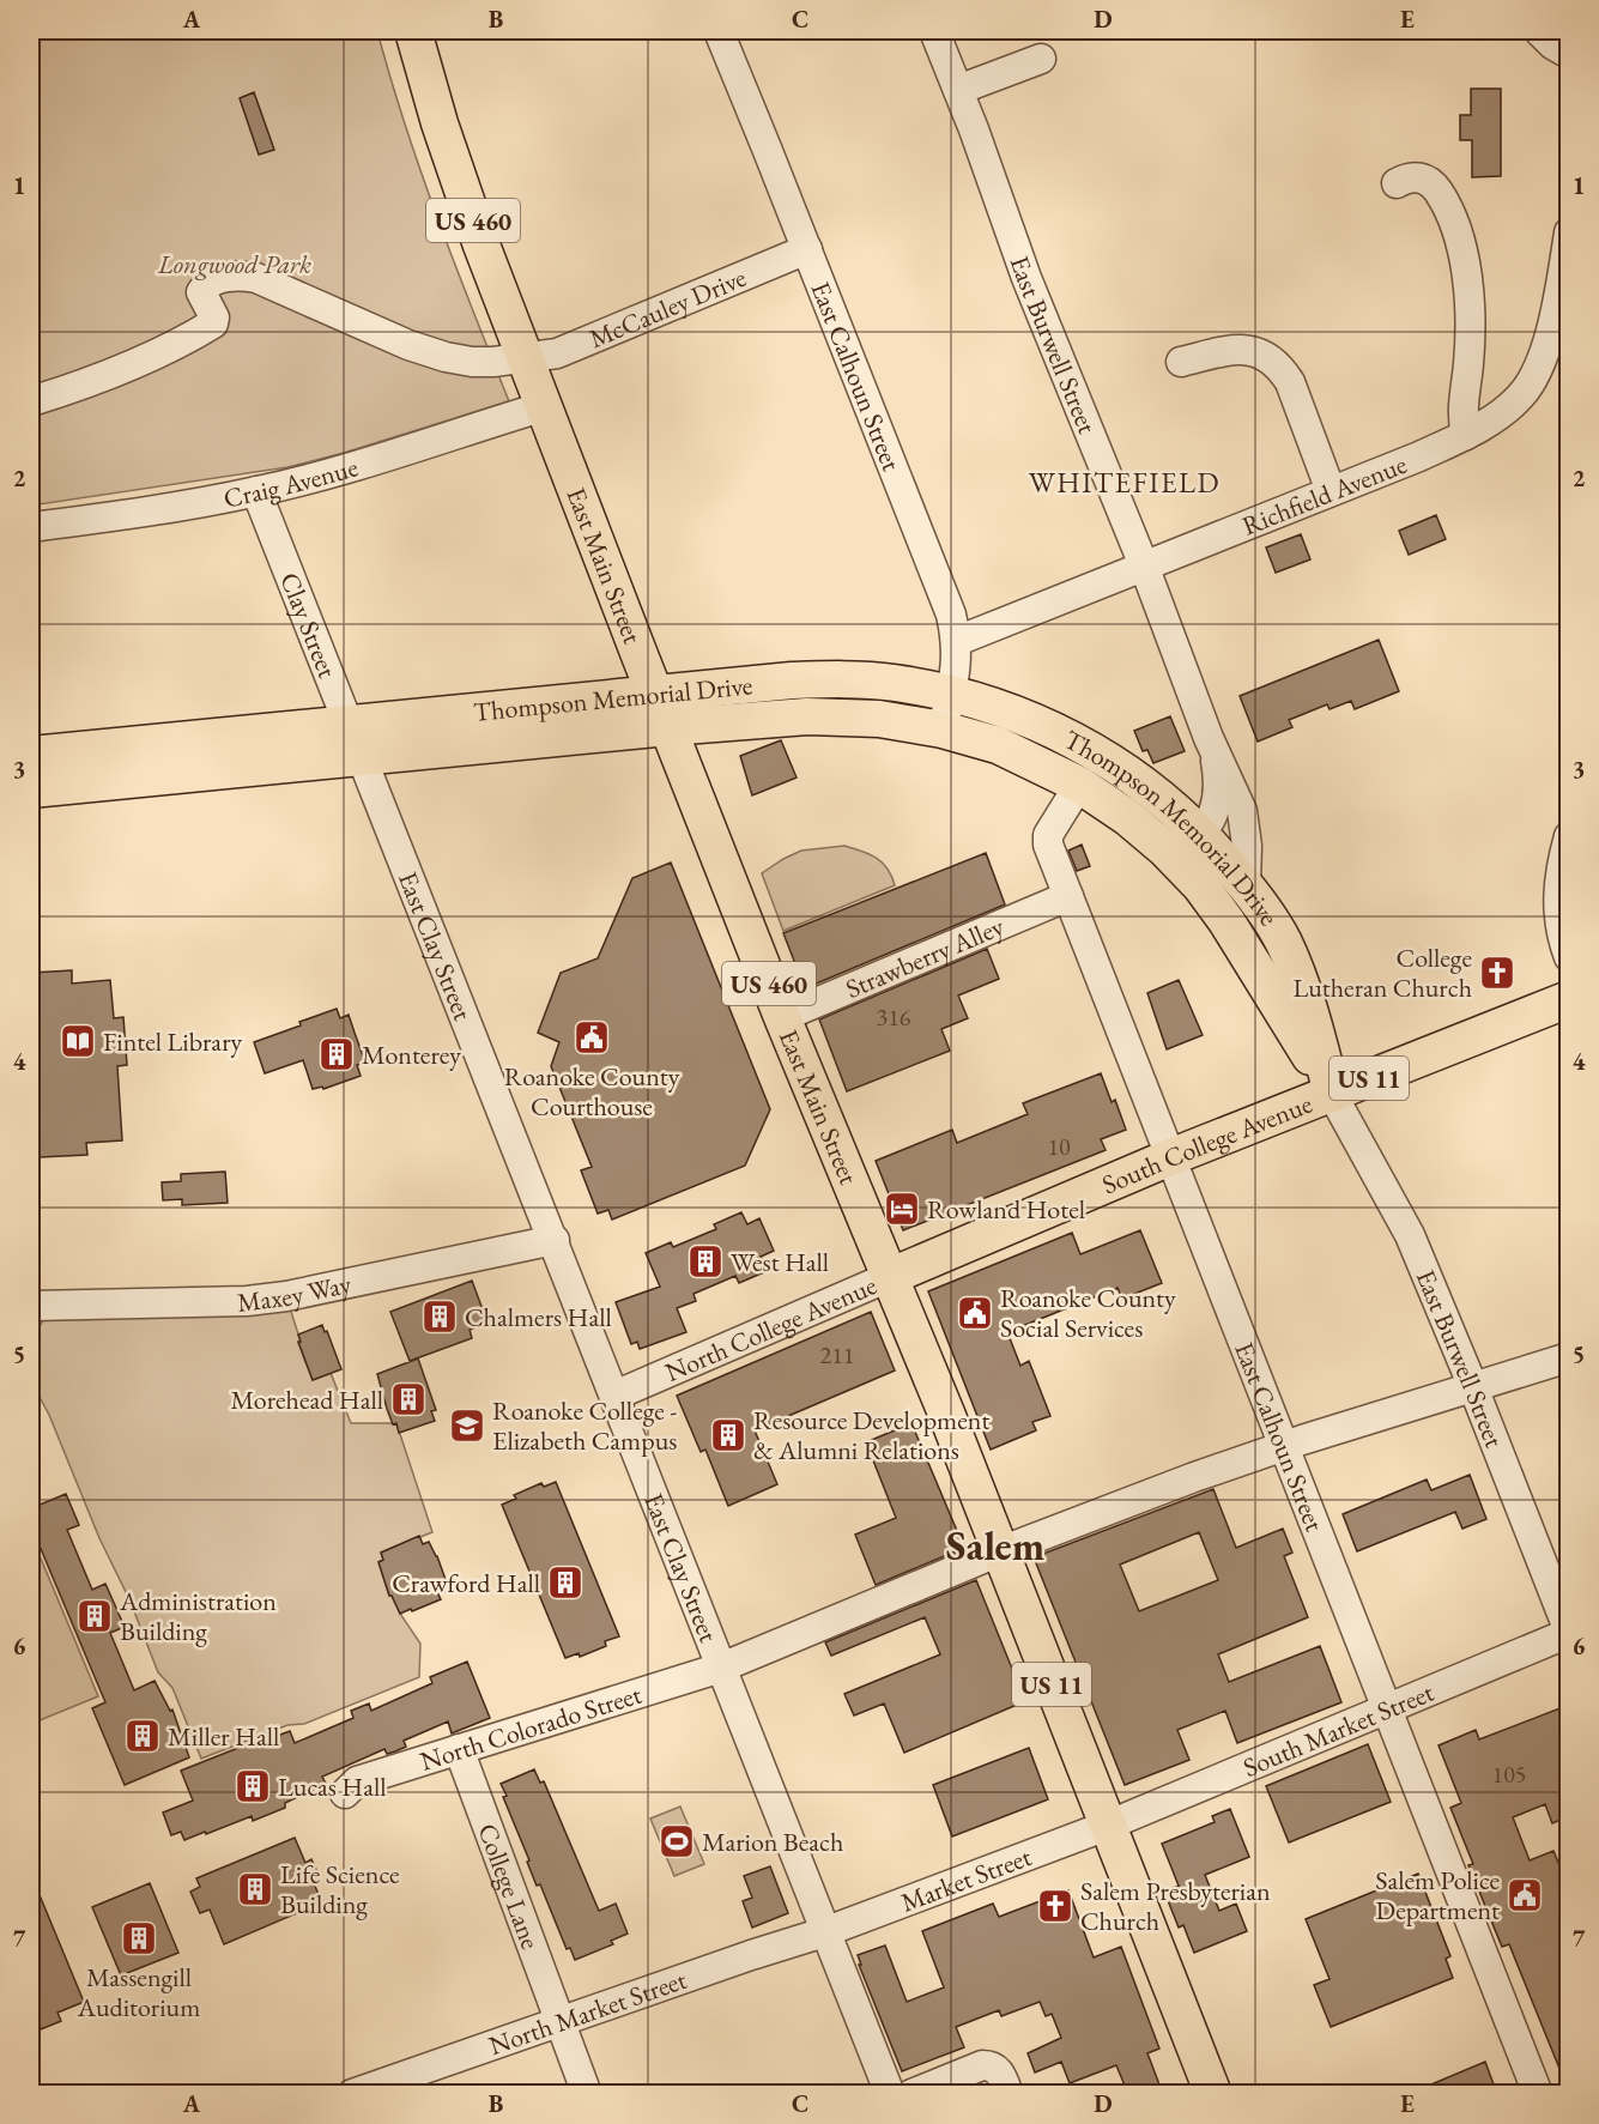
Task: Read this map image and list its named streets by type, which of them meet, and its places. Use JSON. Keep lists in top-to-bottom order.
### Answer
{
  "streets": {
    "main road": [
      "US 460",
      "East Main Street",
      "Thompson Memorial Drive",
      "US 11",
      "South College Avenue"
    ],
    "street": [
      "McCauley Drive",
      "East Burwell Street",
      "East Calhoun Street",
      "Craig Avenue",
      "Richfield Avenue",
      "Clay Street",
      "East Clay Street",
      "Strawberry Alley",
      "Maxey Way",
      "North College Avenue",
      "North Colorado Street",
      "South Market Street",
      "Market Street",
      "College Lane",
      "North Market Street"
    ]
  },
  "crossings": [
    ["McCauley Drive", "East Calhoun Street"],
    ["McCauley Drive", "East Main Street"],
    ["East Burwell Street", "Richfield Avenue"],
    ["East Burwell Street", "Thompson Memorial Drive"],
    ["East Burwell Street", "South College Avenue"],
    ["East Burwell Street", "North Colorado Street"],
    ["East Burwell Street", "South Market Street"],
    ["East Calhoun Street", "Richfield Avenue"],
    ["East Calhoun Street", "Thompson Memorial Drive"],
    ["East Calhoun Street", "Strawberry Alley"],
    ["East Calhoun Street", "South College Avenue"],
    ["East Calhoun Street", "North Colorado Street"],
    ["East Calhoun Street", "South Market Street"],
    ["Craig Avenue", "East Main Street"],
    ["Craig Avenue", "Clay Street"],
    ["East Main Street", "Thompson Memorial Drive"],
    ["East Main Street", "Strawberry Alley"],
    ["East Main Street", "South College Avenue"],
    ["East Main Street", "North College Avenue"],
    ["East Main Street", "North Colorado Street"],
    ["East Main Street", "South Market Street"],
    ["East Main Street", "Market Street"],
    ["Clay Street", "Thompson Memorial Drive"],
    ["Clay Street", "East Clay Street"],
    ["Thompson Memorial Drive", "East Clay Street"],
    ["Thompson Memorial Drive", "South College Avenue"],
    ["East Clay Street", "Maxey Way"],
    ["East Clay Street", "North College Avenue"],
    ["East Clay Street", "North Colorado Street"],
    ["East Clay Street", "Market Street"],
    ["East Clay Street", "North Market Street"],
    ["South College Avenue", "North College Avenue"],
    ["North Colorado Street", "College Lane"],
    ["South Market Street", "Market Street"],
    ["Market Street", "North Market Street"],
    ["College Lane", "North Market Street"]
  ],
  "districts": ["WHITEFIELD", "Salem"],
  "parks": ["Longwood Park"],
  "places": {
    "church": ["College Lutheran Church", "Salem Presbyterian Church"],
    "public building": ["Roanoke County Courthouse", "Roanoke County Social Services", "Salem Police Department"],
    "library": ["Fintel Library"],
    "building": [
      "Monterey",
      "West Hall",
      "Chalmers Hall",
      "Morehead Hall",
      "Resource Development & Alumni Relations",
      "Crawford Hall",
      "Administration Building",
      "Miller Hall",
      "Lucas Hall",
      "Life Science Building",
      "Massengill Auditorium"
    ],
    "hotel": ["Rowland Hotel"],
    "school or university": ["Roanoke College - Elizabeth Campus"],
    "sports": ["Marion Beach"]
  },
  "house_numbers": [
    "316",
    "10",
    "211",
    "105"
  ],
  "grid": {
    "columns": [
      "A",
      "B",
      "C",
      "D",
      "E"
    ],
    "rows": [
      "1",
      "2",
      "3",
      "4",
      "5",
      "6",
      "7"
    ]
  }
}
